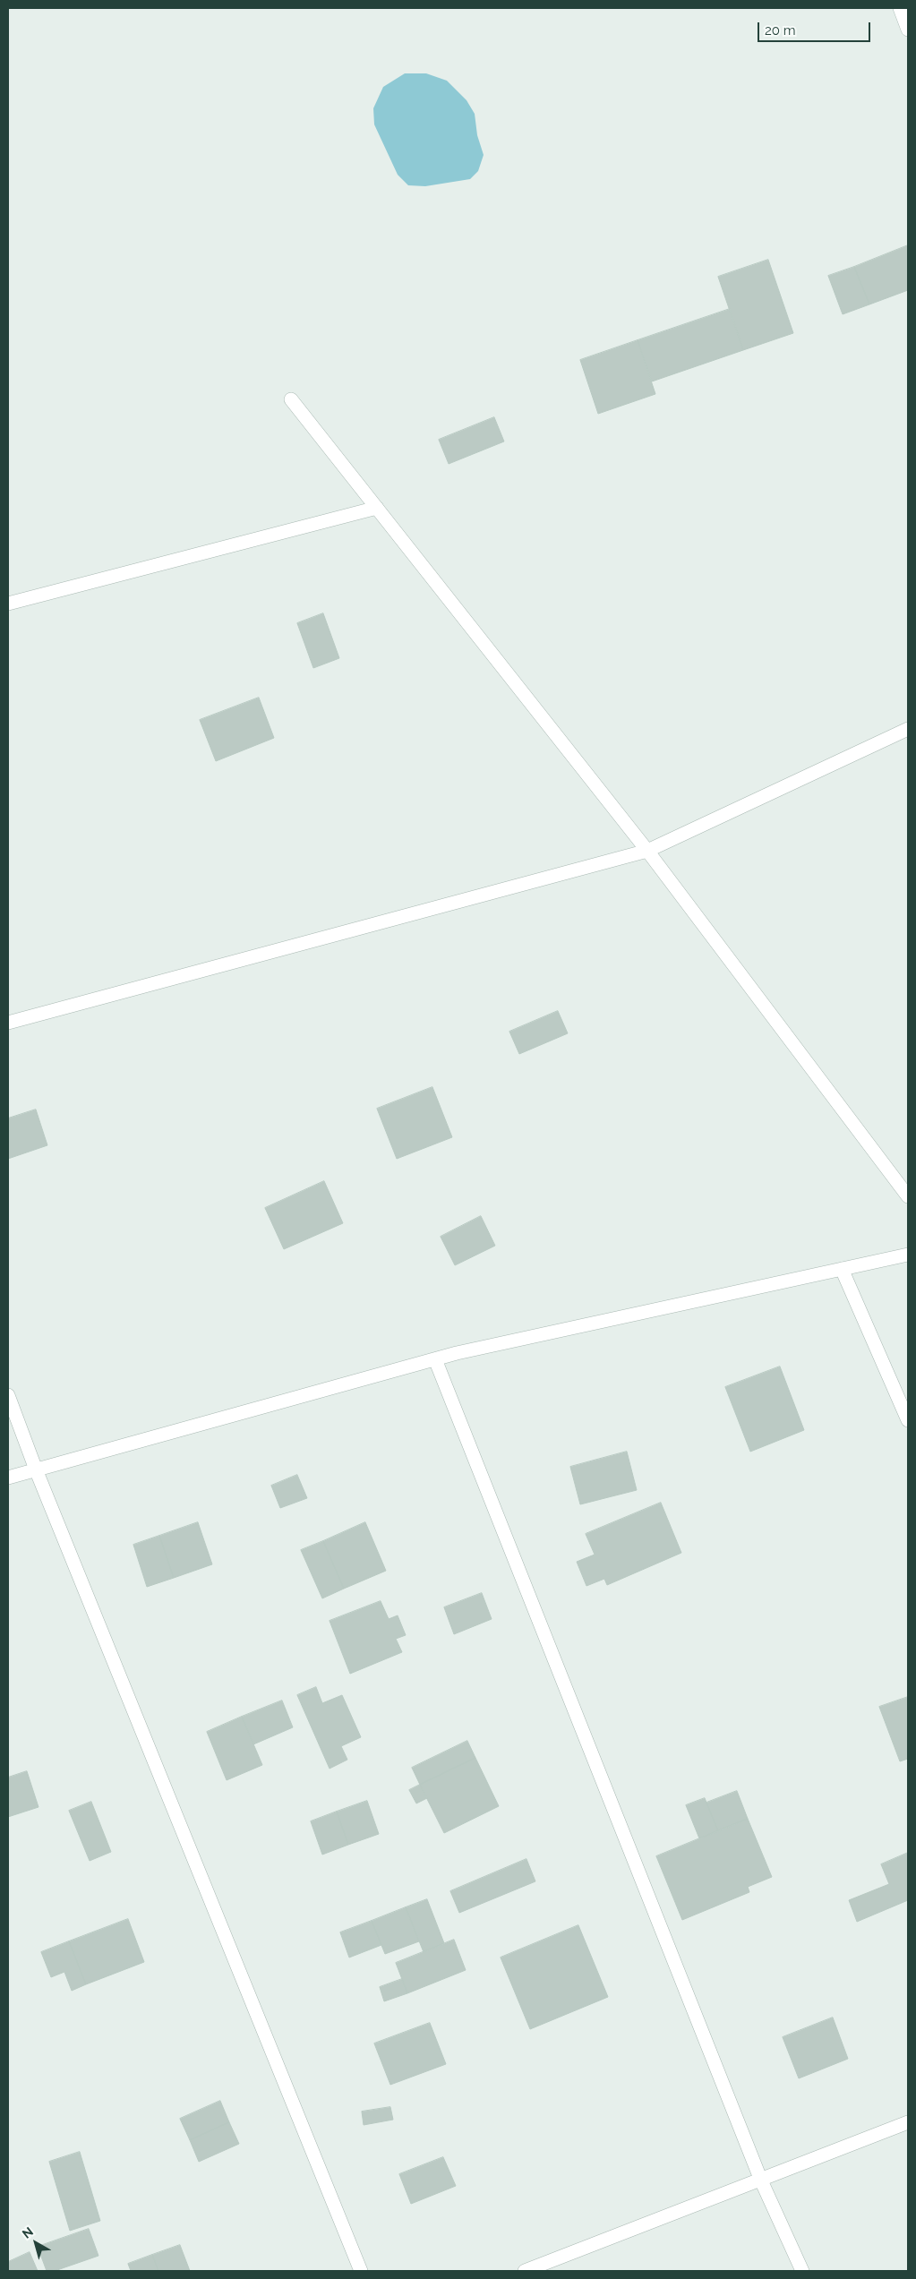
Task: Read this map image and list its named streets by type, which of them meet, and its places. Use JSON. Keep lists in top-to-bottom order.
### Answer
{
  "scale_bar": "20 m",
  "north": "top left"
}
